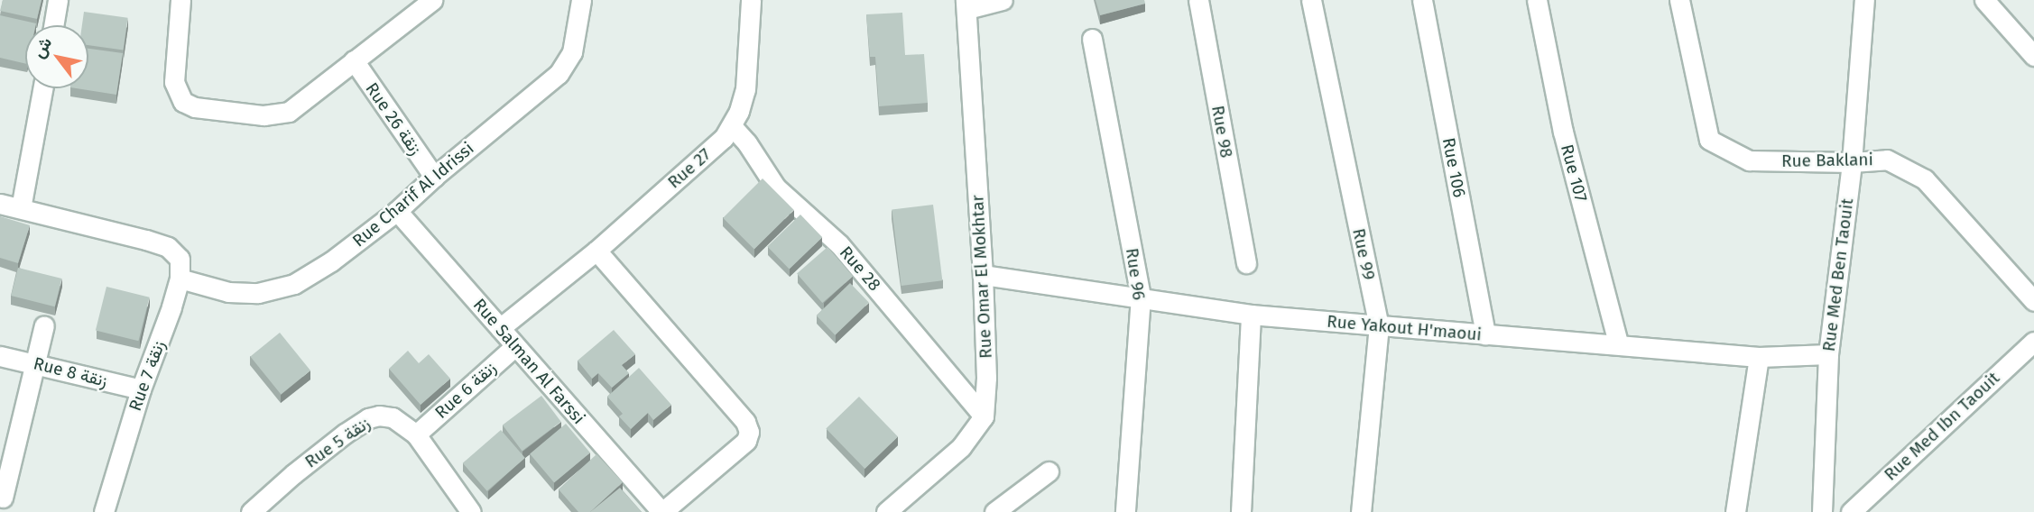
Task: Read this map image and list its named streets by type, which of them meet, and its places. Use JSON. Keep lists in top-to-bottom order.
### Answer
{
  "streets": {
    "street": [
      "Rue 26 زنقة",
      "Rue 98",
      "Rue Baklani",
      "Rue 106",
      "Rue 27",
      "Rue 107",
      "Rue Charif Al Idrissi",
      "Rue 99",
      "Rue 28",
      "Rue 96",
      "Rue Med Ben Taouit",
      "Rue Omar El Mokhtar",
      "Rue Yakout H'maoui",
      "Rue Salman Al Farssi",
      "Rue 8 زنقة",
      "Rue 7 زنقة",
      "Rue 6 زنقة",
      "Rue Med Ibn Taouit",
      "Rue 5 زنقة"
    ]
  },
  "crossings": [
    ["Rue 26 زنقة", "Rue Charif Al Idrissi"],
    ["Rue Baklani", "Rue Med Ben Taouit"],
    ["Rue 106", "Rue Yakout H'maoui"],
    ["Rue 27", "Rue 28"],
    ["Rue 27", "Rue Salman Al Farssi"],
    ["Rue 107", "Rue Yakout H'maoui"],
    ["Rue Charif Al Idrissi", "Rue Salman Al Farssi"],
    ["Rue Charif Al Idrissi", "Rue 7 زنقة"],
    ["Rue 99", "Rue Yakout H'maoui"],
    ["Rue 28", "Rue Omar El Mokhtar"],
    ["Rue 96", "Rue Yakout H'maoui"],
    ["Rue Med Ben Taouit", "Rue Yakout H'maoui"],
    ["Rue Omar El Mokhtar", "Rue Yakout H'maoui"],
    ["Rue Salman Al Farssi", "Rue 6 زنقة"],
    ["Rue 8 زنقة", "Rue 7 زنقة"],
    ["Rue 6 زنقة", "Rue 5 زنقة"]
  ],
  "north": "top left"
}
